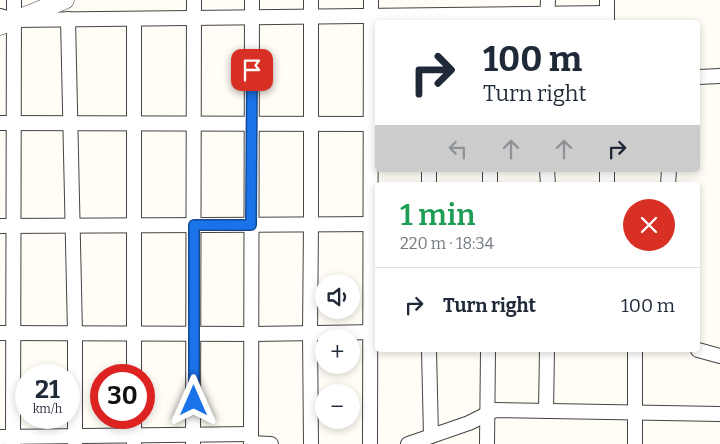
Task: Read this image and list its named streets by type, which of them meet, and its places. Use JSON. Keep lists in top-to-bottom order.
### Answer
{
  "page": {
    "turn": ["100 m", "Turn right"],
    "heading": ["1 min", "220 m · 18:34"],
    "list": [
      {
        "name": "Turn right",
        "value": "100 m"
      }
    ],
    "map_buttons": ["+", "−"],
    "speed": "21 km/h",
    "limit": "30"
  }
}
